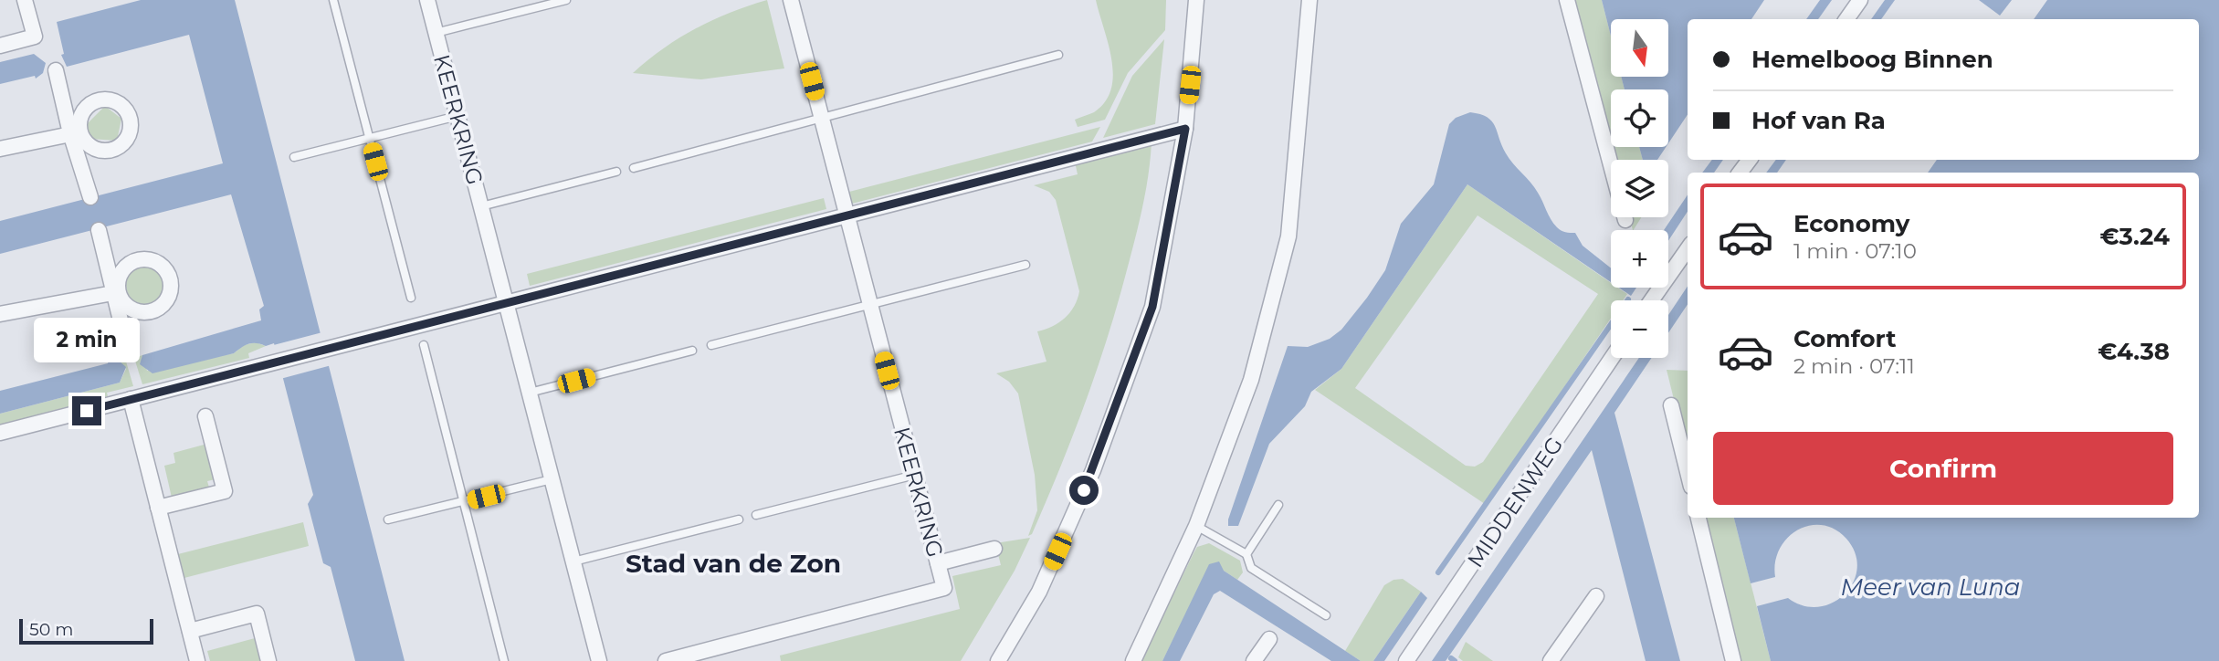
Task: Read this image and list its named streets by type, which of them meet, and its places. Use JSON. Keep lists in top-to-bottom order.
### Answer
{
  "streets": {
    "street": ["KEERKRING", "MIDDENWEG"]
  },
  "districts": ["Stad van de Zon"],
  "water": ["Meer van Luna"],
  "scale_bar": "50 m",
  "north": "bottom",
  "page": {
    "map_buttons": ["+", "−"],
    "banner": ["Hemelboog Binnen", "Hof van Ra"],
    "list": [
      {
        "name": "Economy",
        "note": "1 min · 07:10",
        "value": "€3.24"
      },
      {
        "name": "Comfort",
        "note": "2 min · 07:11",
        "value": "€4.38"
      }
    ],
    "bubble": "2 min",
    "buttons": "Confirm",
    "scale": "50 m"
  }
}
